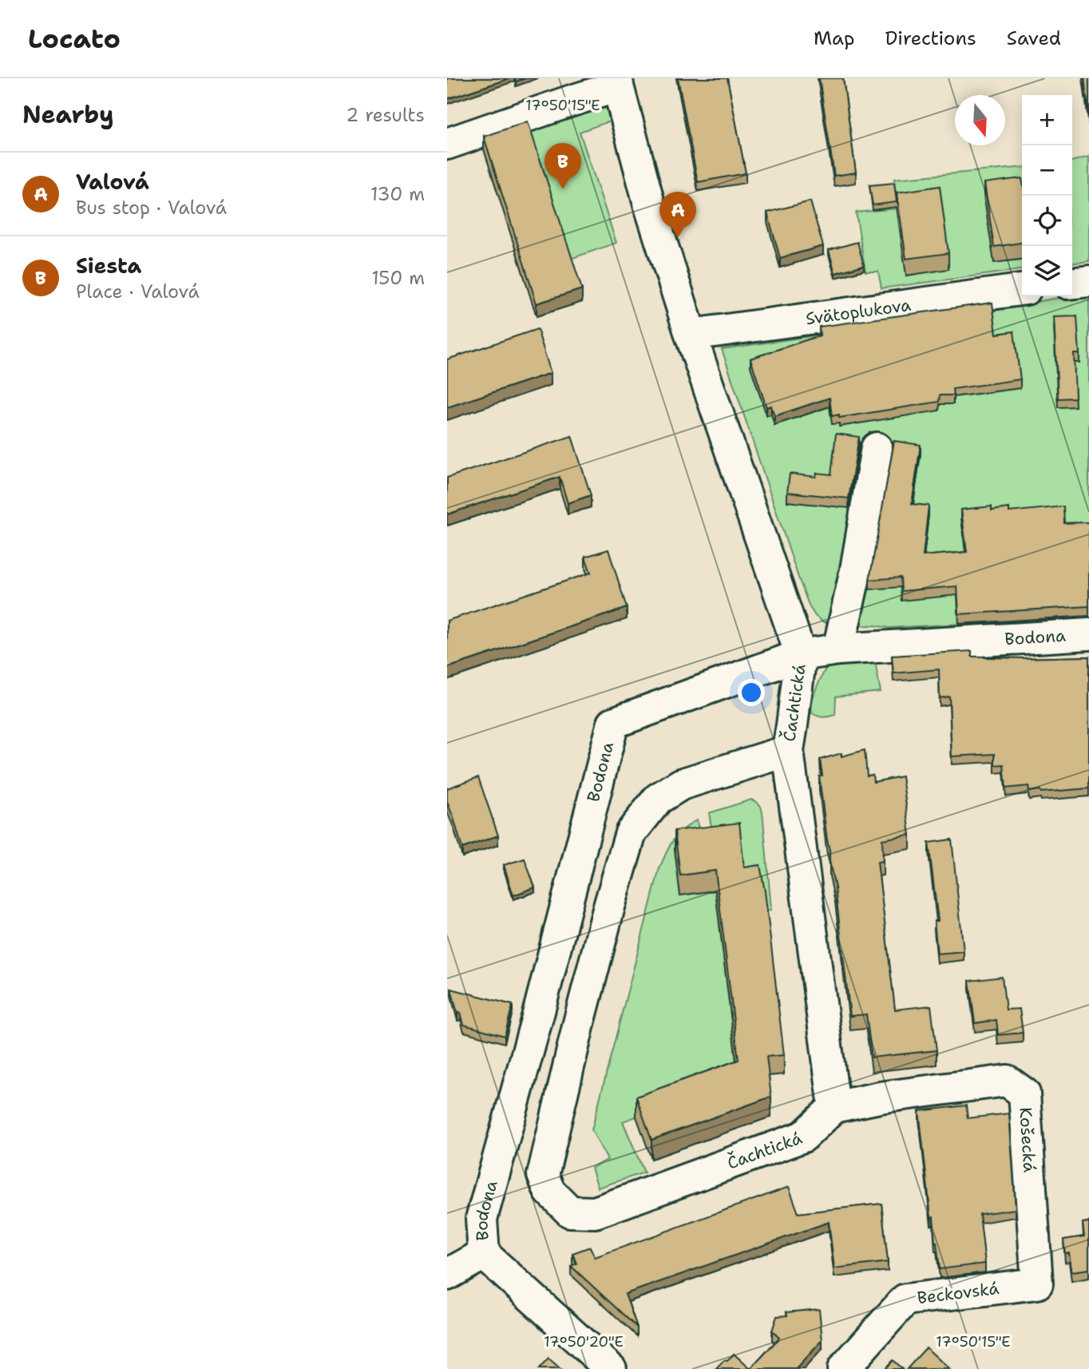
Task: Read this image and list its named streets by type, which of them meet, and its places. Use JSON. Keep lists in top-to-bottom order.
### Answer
{
  "streets": {
    "street": [
      "Svätoplukova",
      "Bodona",
      "Čachtická",
      "Košecká",
      "Beckovská"
    ]
  },
  "crossings": [
    ["Bodona", "Čachtická"],
    ["Čachtická", "Košecká"],
    ["Košecká", "Beckovská"]
  ],
  "north": "bottom",
  "page": {
    "header": "Locato",
    "nav": ["Map", "Directions", "Saved"],
    "heading": ["Nearby", "2 results"],
    "map_buttons": ["+", "−"],
    "pins": ["B", "A"],
    "list": [
      {
        "mark": "A",
        "name": "Valová",
        "note": "Bus stop · Valová",
        "value": "130 m"
      },
      {
        "mark": "B",
        "name": "Siesta",
        "note": "Place · Valová",
        "value": "150 m"
      }
    ]
  },
  "coordinates": ["17°50'15\"E", "17°50'20\"E"]
}
